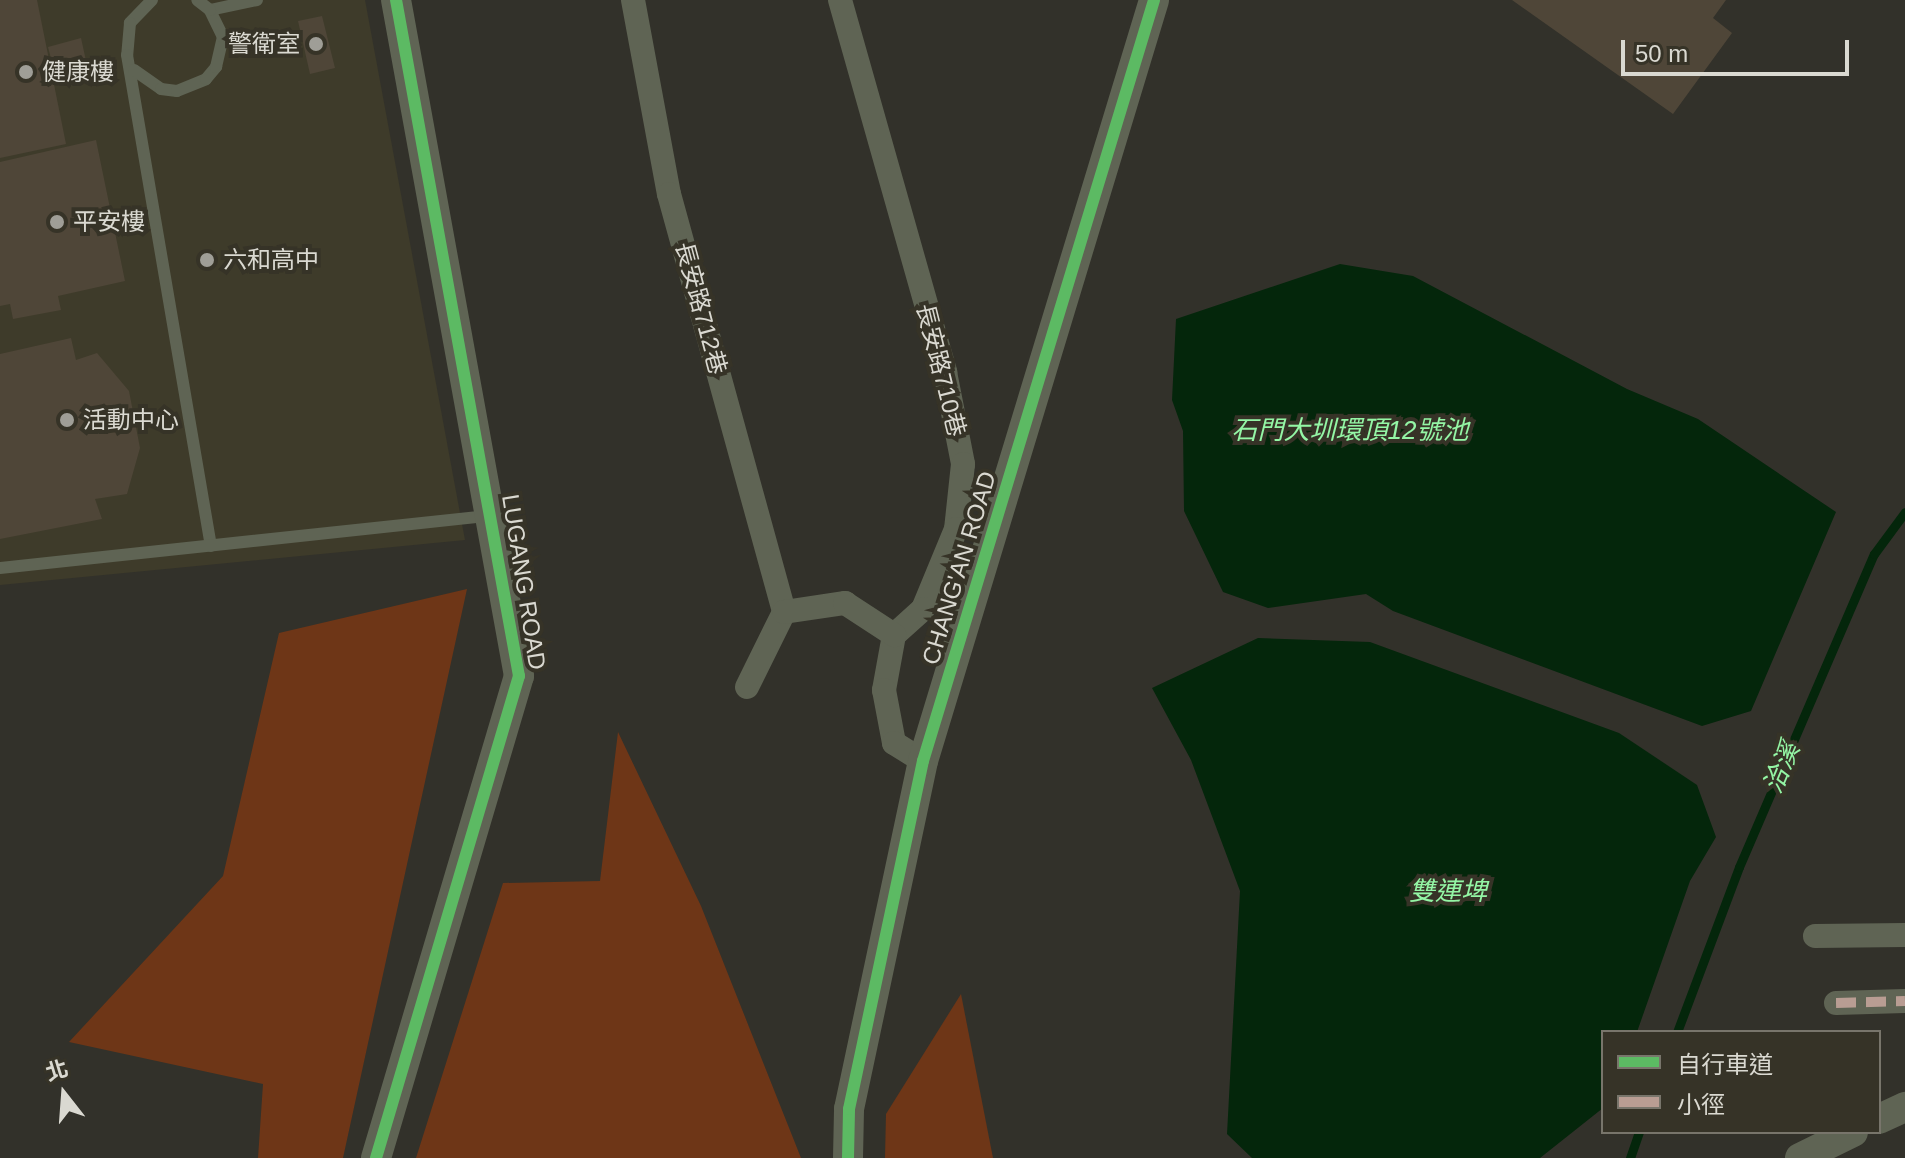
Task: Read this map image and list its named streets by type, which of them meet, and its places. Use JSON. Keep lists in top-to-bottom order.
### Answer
{
  "streets": {
    "street": [
      "長安路712巷",
      "長安路710巷",
      "CHANG'AN ROAD",
      "LUGANG ROAD"
    ]
  },
  "water": ["石門大圳環頂12號池", "洽溪", "雙連埤"],
  "places": [
    "警衛室",
    "健康樓",
    "平安樓",
    "六和高中",
    "活動中心"
  ],
  "legend": ["自行車道", "小徑"],
  "scale_bar": "50 m",
  "north": "top"
}
